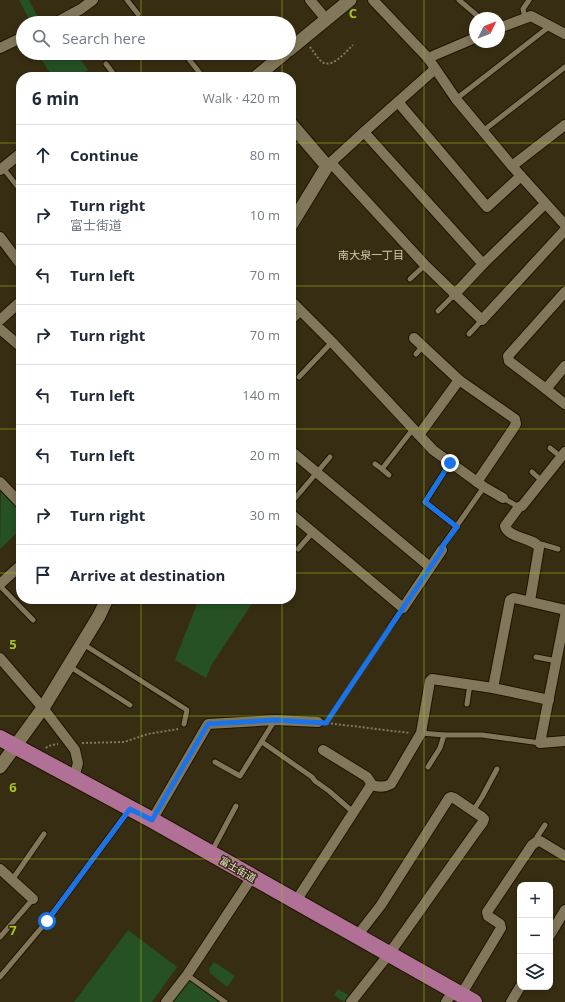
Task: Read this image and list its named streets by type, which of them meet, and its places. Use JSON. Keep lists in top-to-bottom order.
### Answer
{
  "streets": {
    "main road": ["富士街道"]
  },
  "districts": ["南大泉一丁目"],
  "north": "top right",
  "page": {
    "search": "Search here",
    "heading": ["6 min", "Walk · 420 m"],
    "list": [
      ["Continue", "80 m"],
      ["Turn right", "富士街道", "10 m"],
      ["Turn left", "70 m"],
      ["Turn right", "70 m"],
      ["Turn left", "140 m"],
      ["Turn left", "20 m"],
      ["Turn right", "30 m"],
      "Arrive at destination"
    ],
    "map_buttons": ["+", "−"]
  },
  "grid": {
    "columns": ["C"],
    "rows": ["5", "6", "7"]
  }
}
